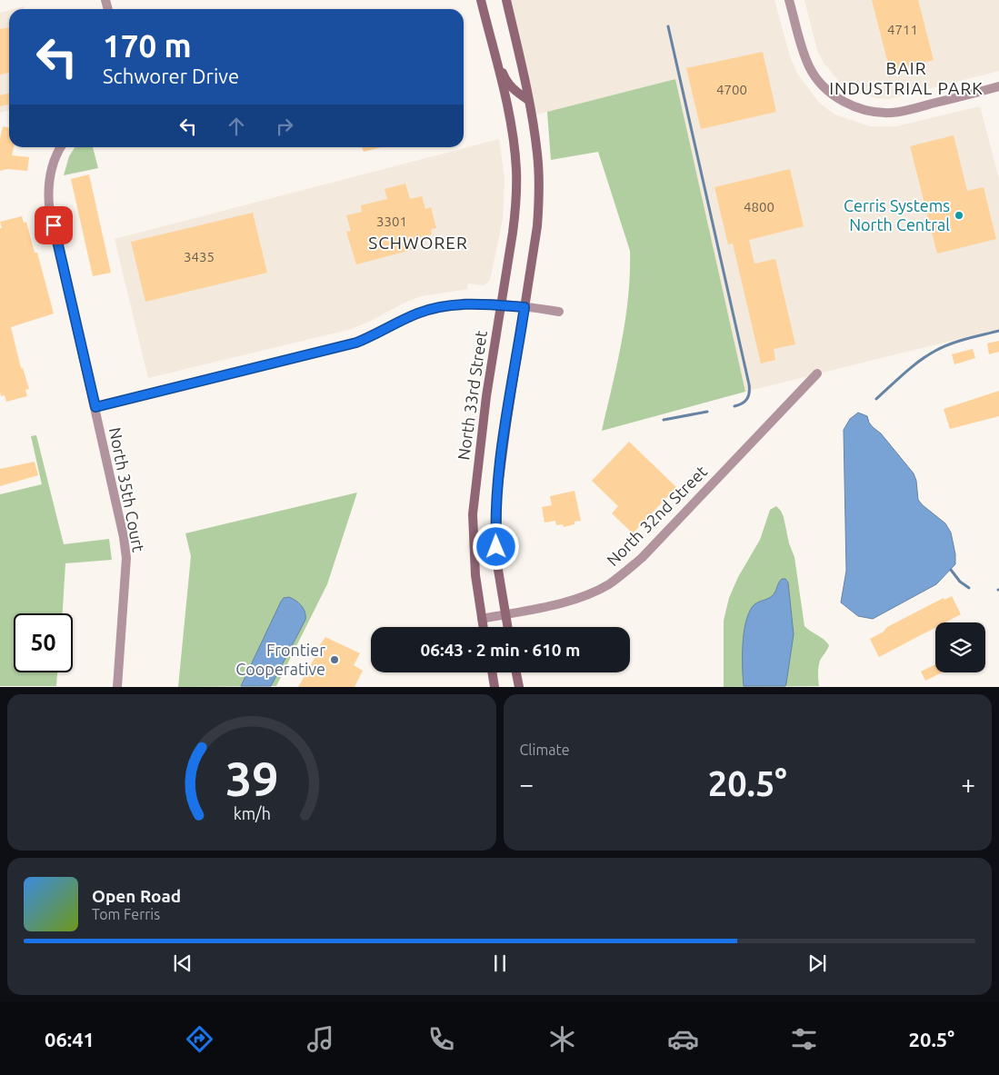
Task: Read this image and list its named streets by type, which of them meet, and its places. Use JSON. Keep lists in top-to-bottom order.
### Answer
{
  "streets": {
    "main road": ["North 33rd Street"],
    "street": ["North 35th Court", "North 32nd Street"]
  },
  "crossings": [
    ["North 33rd Street", "North 32nd Street"]
  ],
  "districts": ["BAIR INDUSTRIAL PARK", "SCHWORER"],
  "places": ["Cerris Systems North Central", "Frontier Cooperative"],
  "house_numbers": [
    "4711",
    "4700",
    "4800",
    "3301",
    "3435"
  ],
  "page": {
    "turn": ["170 m", "Schworer Drive"],
    "limit": "50",
    "trip": "06:43 · 2 min · 610 m",
    "tile": "Climate",
    "heat": ["−", "20.5°", "+"],
    "song": ["Open Road", "Tom Ferris"],
    "tabs": ["06:41", "20.5°"],
    "gauge": ["39", "km/h"]
  }
}
